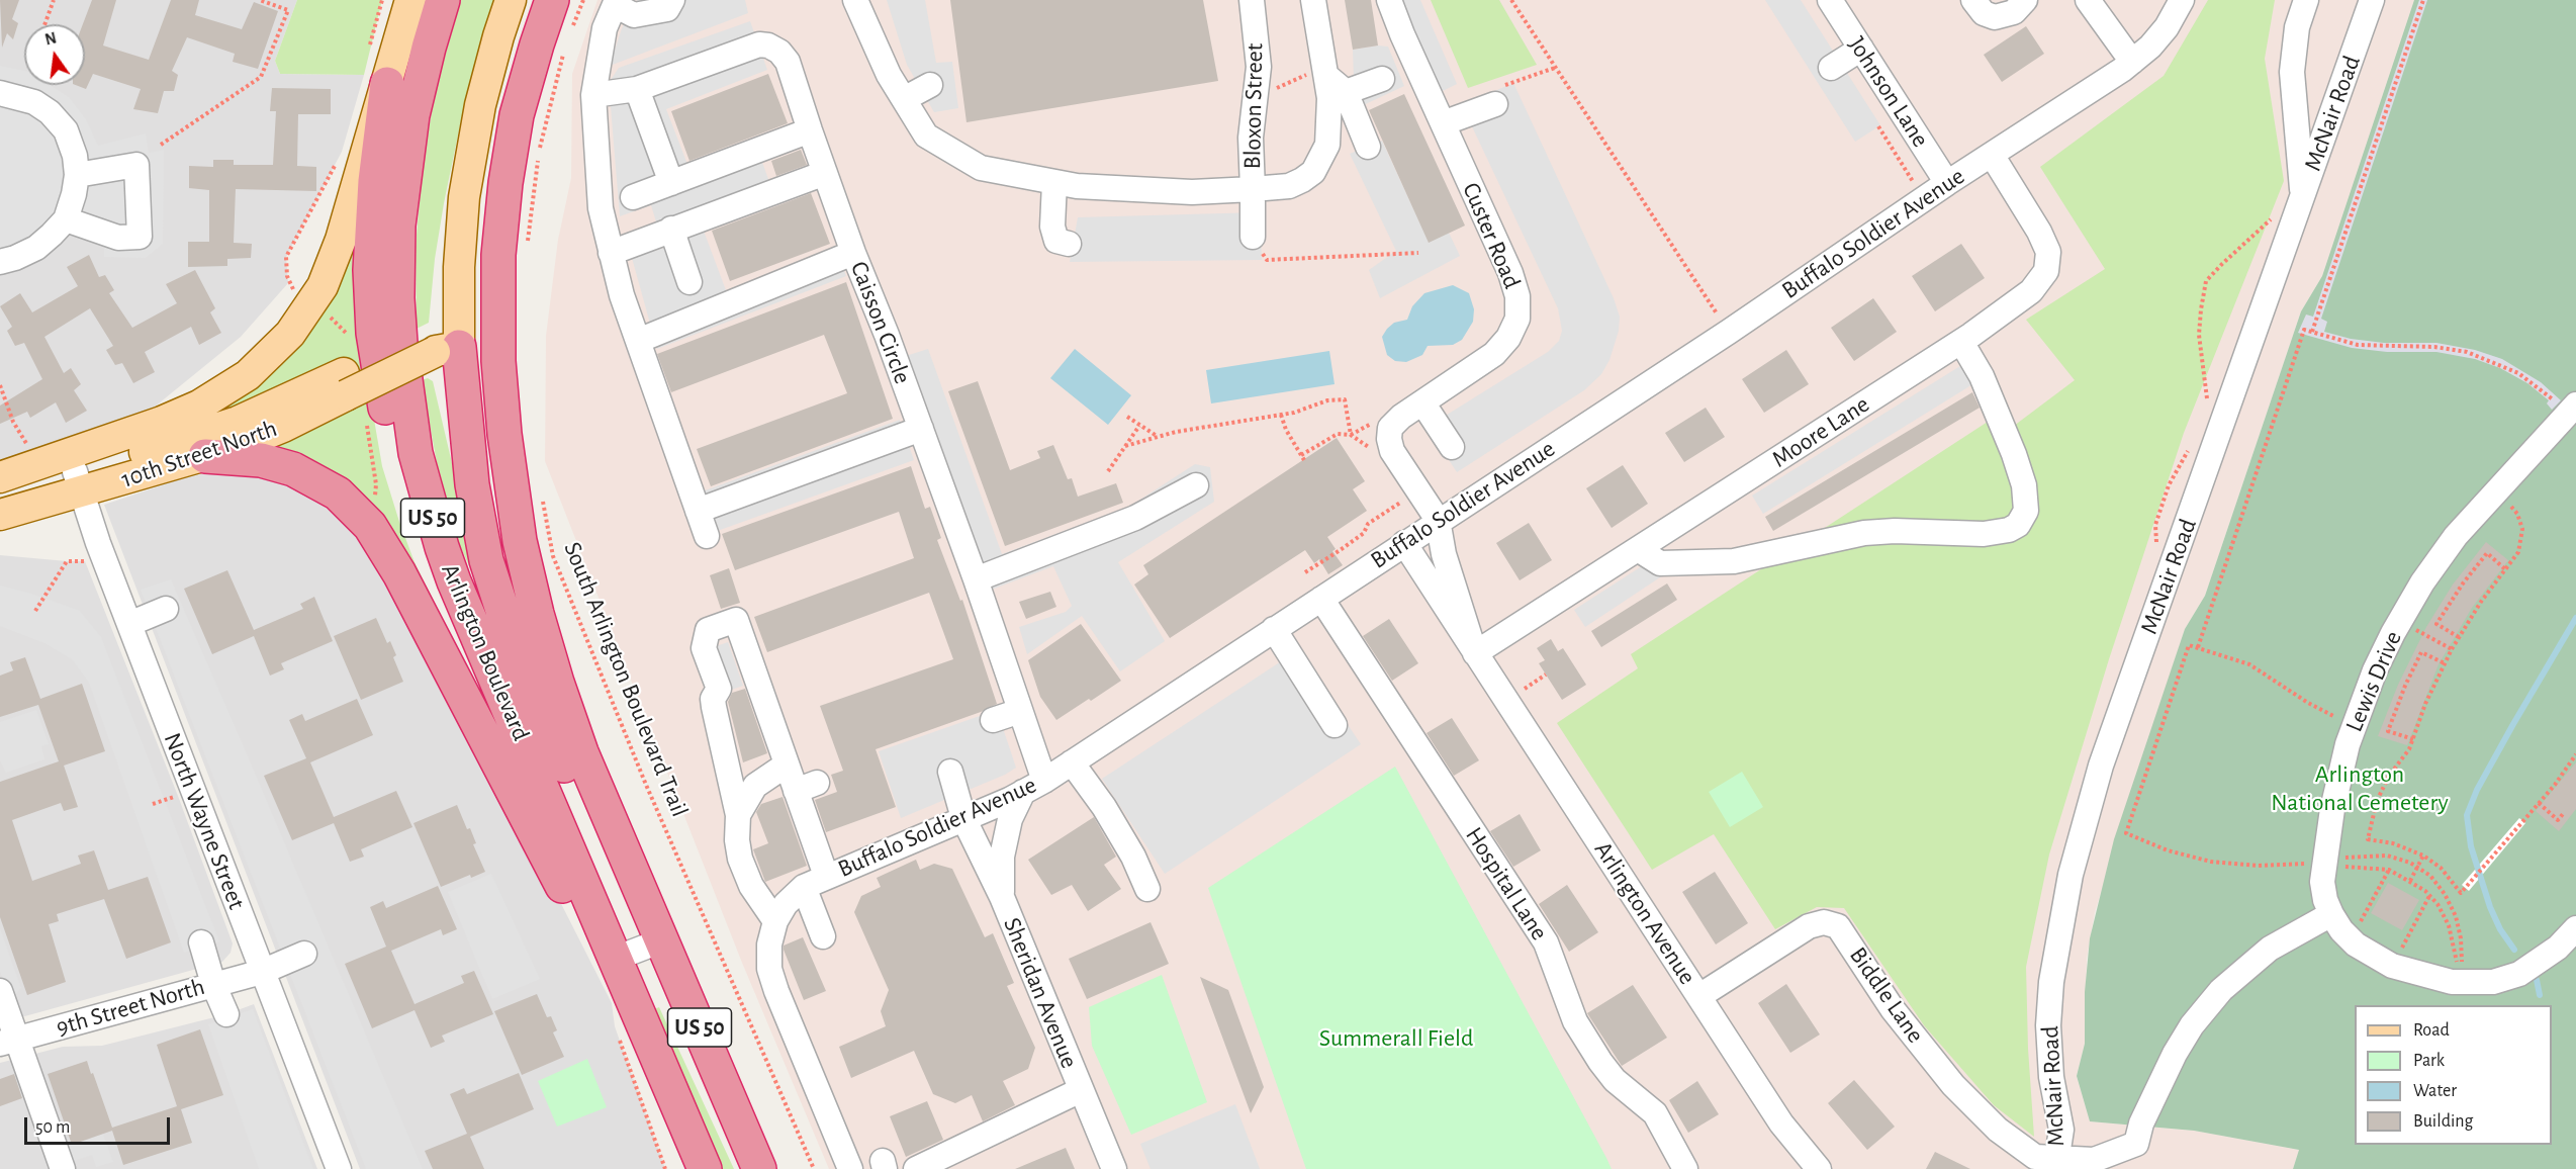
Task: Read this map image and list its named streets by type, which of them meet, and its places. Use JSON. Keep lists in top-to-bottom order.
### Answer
{
  "streets": {
    "highway": ["US 50", "Arlington Boulevard"],
    "main road": ["10th Street North"],
    "street": [
      "Johnson Lane",
      "Bloxon Street",
      "McNair Road",
      "Buffalo Soldier Avenue",
      "Custer Road",
      "Caisson Circle",
      "Moore Lane",
      "Lewis Drive",
      "North Wayne Street",
      "Hospital Lane",
      "Arlington Avenue",
      "Sheridan Avenue",
      "Biddle Lane",
      "9th Street North"
    ],
    "path": ["South Arlington Boulevard Trail"]
  },
  "crossings": [
    ["Johnson Lane", "Buffalo Soldier Avenue"],
    ["McNair Road", "Biddle Lane"],
    ["Buffalo Soldier Avenue", "Custer Road"],
    ["Buffalo Soldier Avenue", "Caisson Circle"],
    ["Buffalo Soldier Avenue", "Moore Lane"],
    ["Buffalo Soldier Avenue", "Hospital Lane"],
    ["Buffalo Soldier Avenue", "Arlington Avenue"],
    ["Buffalo Soldier Avenue", "Sheridan Avenue"],
    ["Custer Road", "Arlington Avenue"],
    ["Moore Lane", "Arlington Avenue"],
    ["10th Street North", "North Wayne Street"],
    ["North Wayne Street", "9th Street North"],
    ["Arlington Avenue", "Biddle Lane"]
  ],
  "parks": ["Arlington National Cemetery", "Summerall Field"],
  "legend": [
    "Road",
    "Park",
    "Water",
    "Building"
  ],
  "scale_bar": "50 m",
  "north": "top"
}
